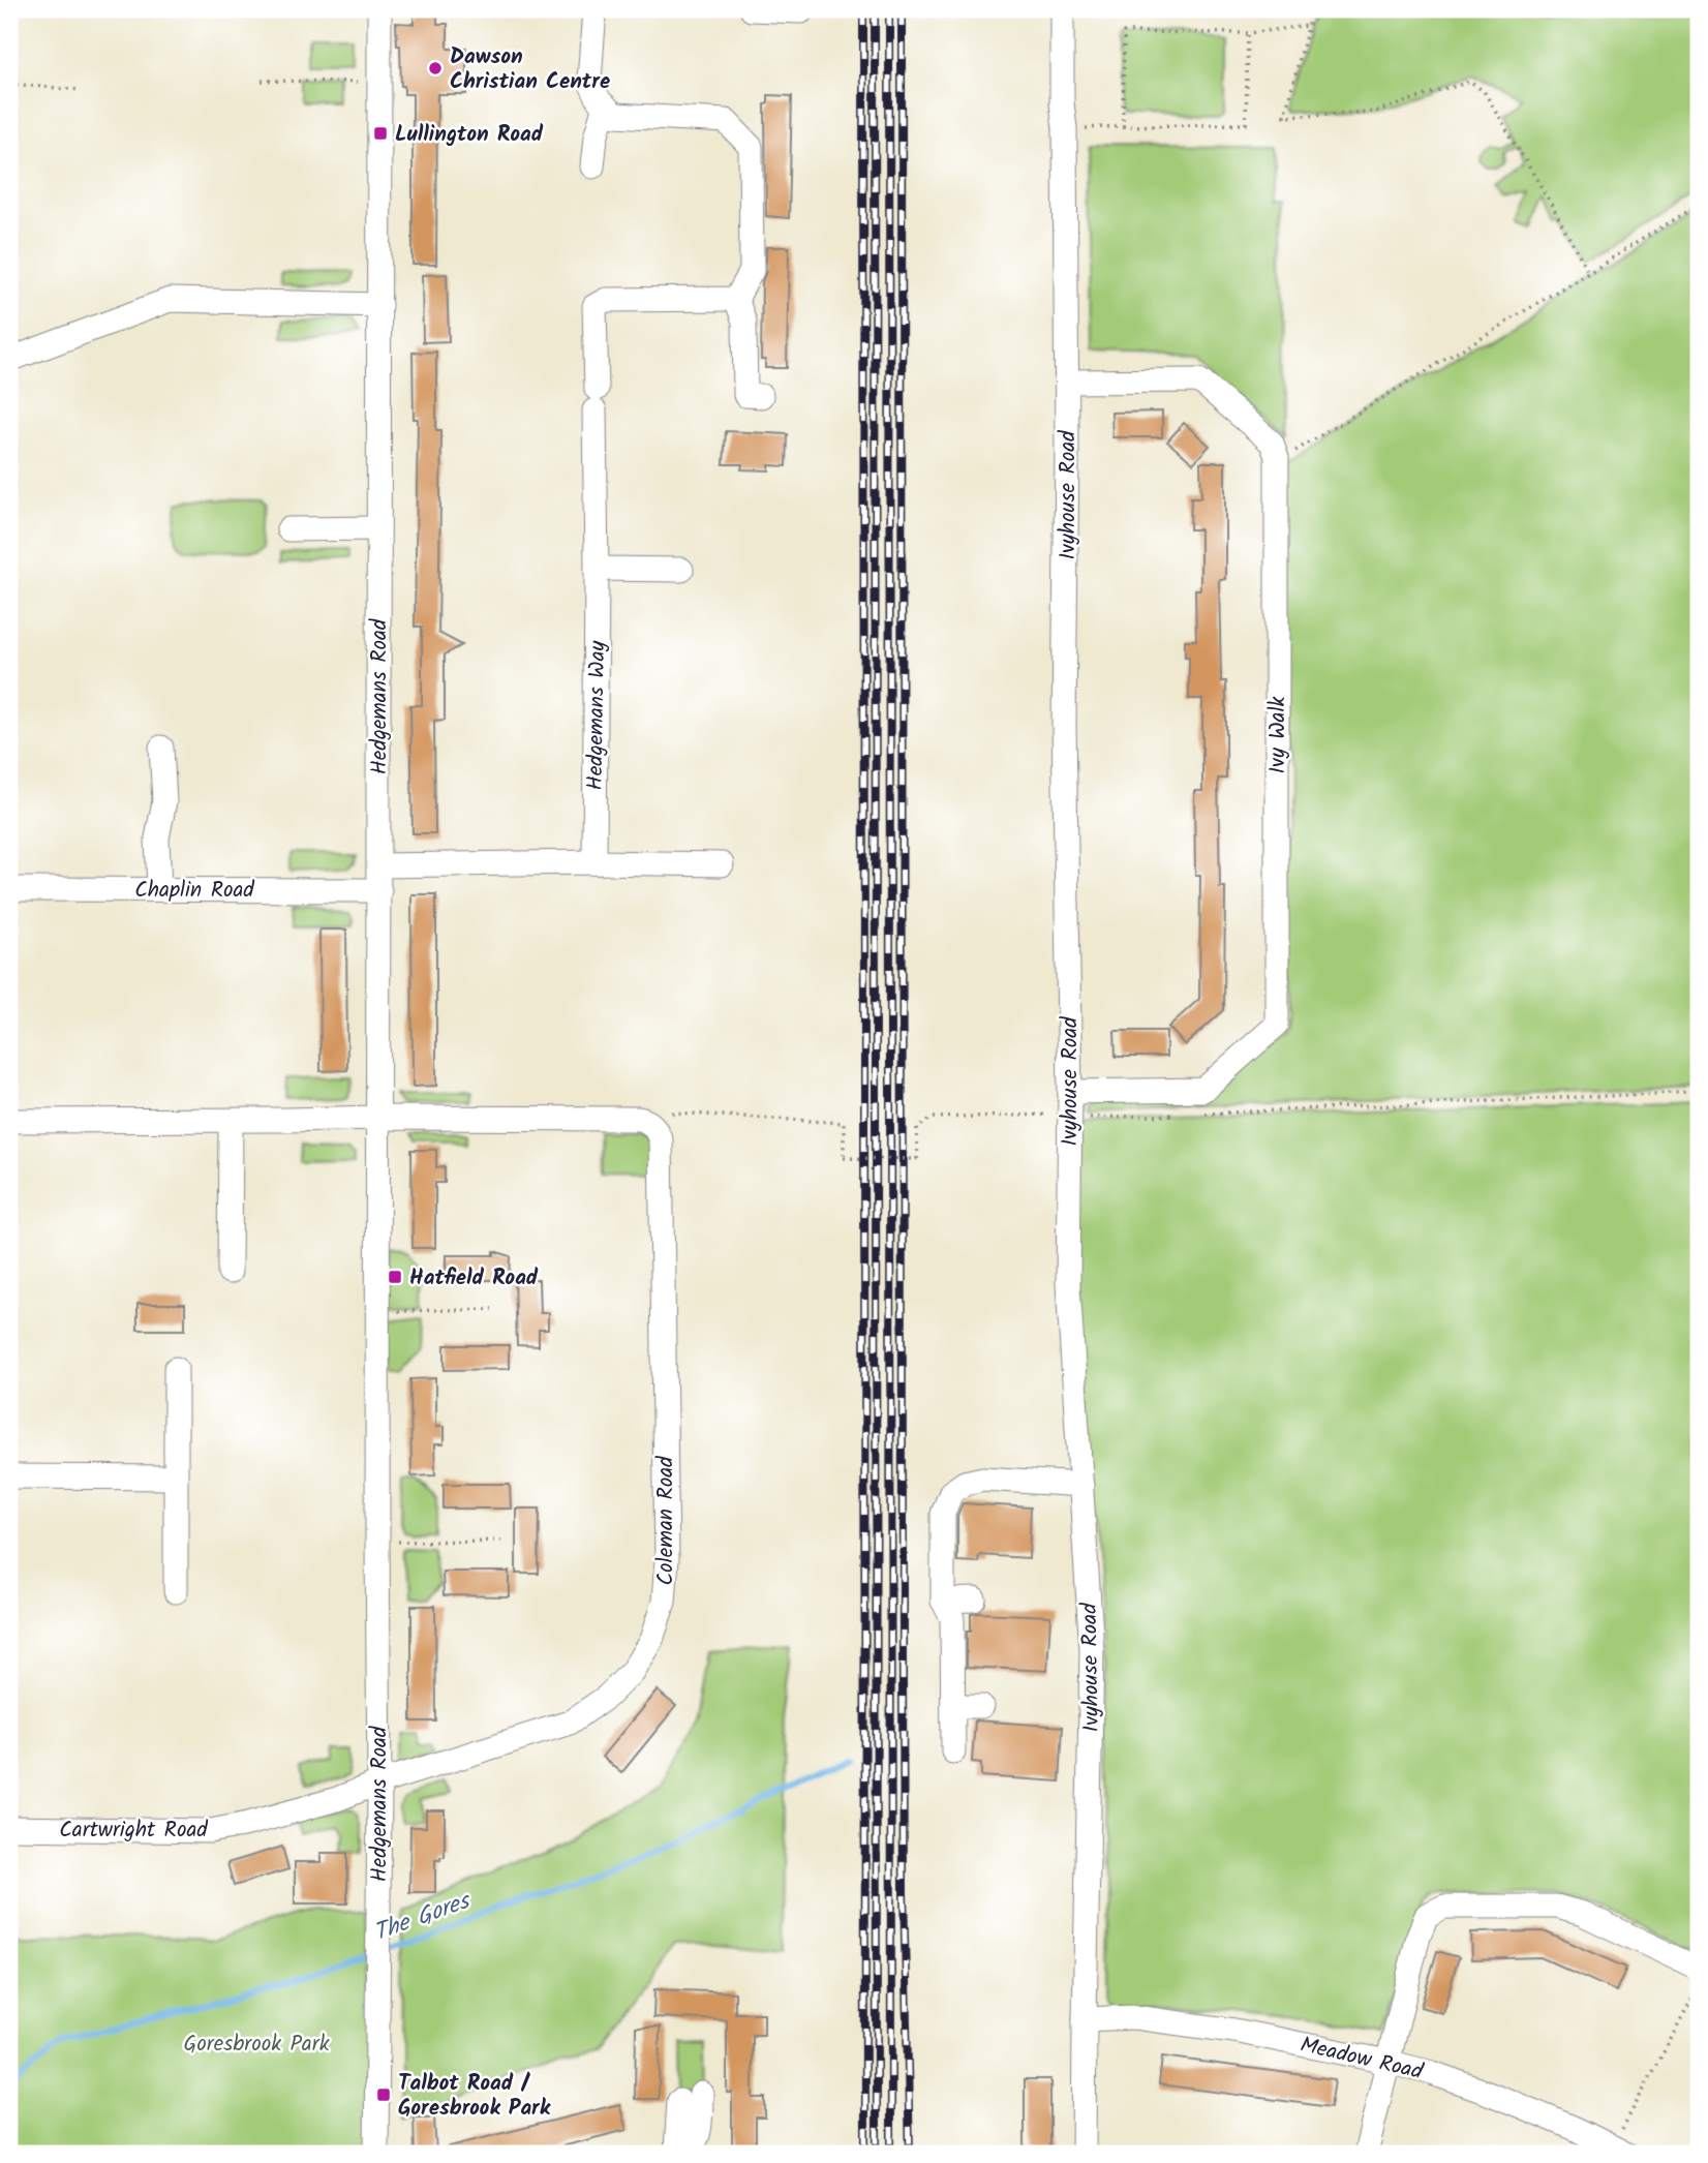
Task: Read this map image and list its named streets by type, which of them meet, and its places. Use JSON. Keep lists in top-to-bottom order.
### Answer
{
  "streets": {
    "street": [
      "Ivyhouse Road",
      "Hedgemans Road",
      "Hedgemans Way",
      "Ivy Walk",
      "Chaplin Road",
      "Coleman Road",
      "Cartwright Road",
      "Meadow Road"
    ]
  },
  "crossings": [
    ["Ivyhouse Road", "Ivy Walk"],
    ["Ivyhouse Road", "Meadow Road"],
    ["Hedgemans Road", "Chaplin Road"],
    ["Hedgemans Road", "Coleman Road"],
    ["Hedgemans Road", "Cartwright Road"],
    ["Coleman Road", "Cartwright Road"]
  ],
  "water": ["The Gores"],
  "parks": ["Goresbrook Park"],
  "places": {
    "other": ["Dawson Christian Centre"],
    "transit": ["Lullington Road", "Hatfield Road", "Talbot Road / Goresbrook Park"]
  }
}
